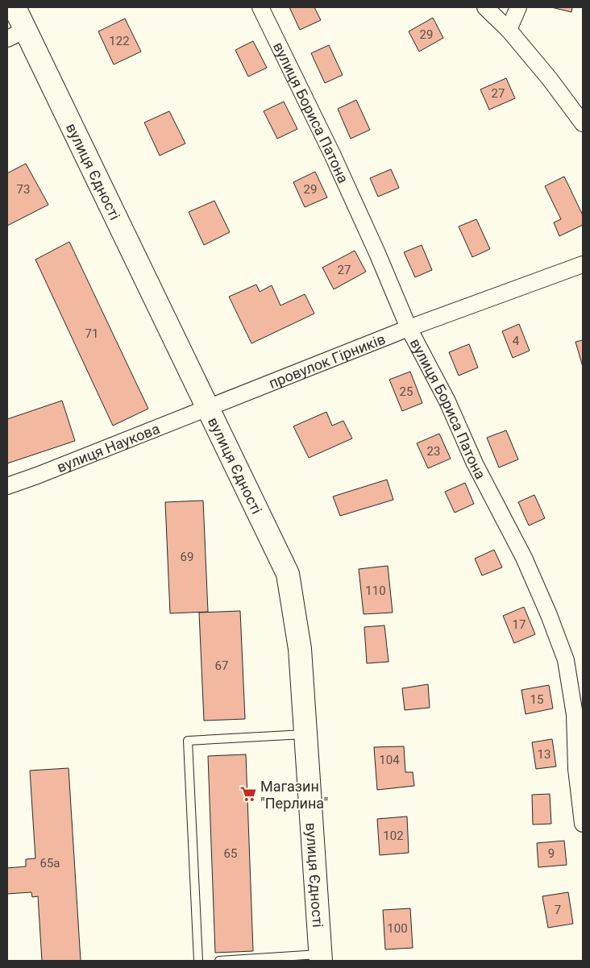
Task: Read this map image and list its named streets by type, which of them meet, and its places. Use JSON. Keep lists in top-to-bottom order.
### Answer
{
  "streets": {
    "street": [
      "вулиця Бориса Патона",
      "вулиця Єдності",
      "провулок Гірників",
      "вулиця Наукова"
    ]
  },
  "crossings": [
    ["вулиця Бориса Патона", "провулок Гірників"],
    ["вулиця Єдності", "провулок Гірників"],
    ["вулиця Єдності", "вулиця Наукова"],
    ["провулок Гірників", "вулиця Наукова"]
  ],
  "places": {
    "supermarket": ["Магазин \"Перлина\""]
  },
  "house_numbers": [
    "29",
    "122",
    "27",
    "73",
    "29",
    "27",
    "71",
    "4",
    "25",
    "23",
    "69",
    "110",
    "17",
    "67",
    "15",
    "13",
    "104",
    "102",
    "65",
    "9",
    "65а",
    "7",
    "100"
  ]
}
